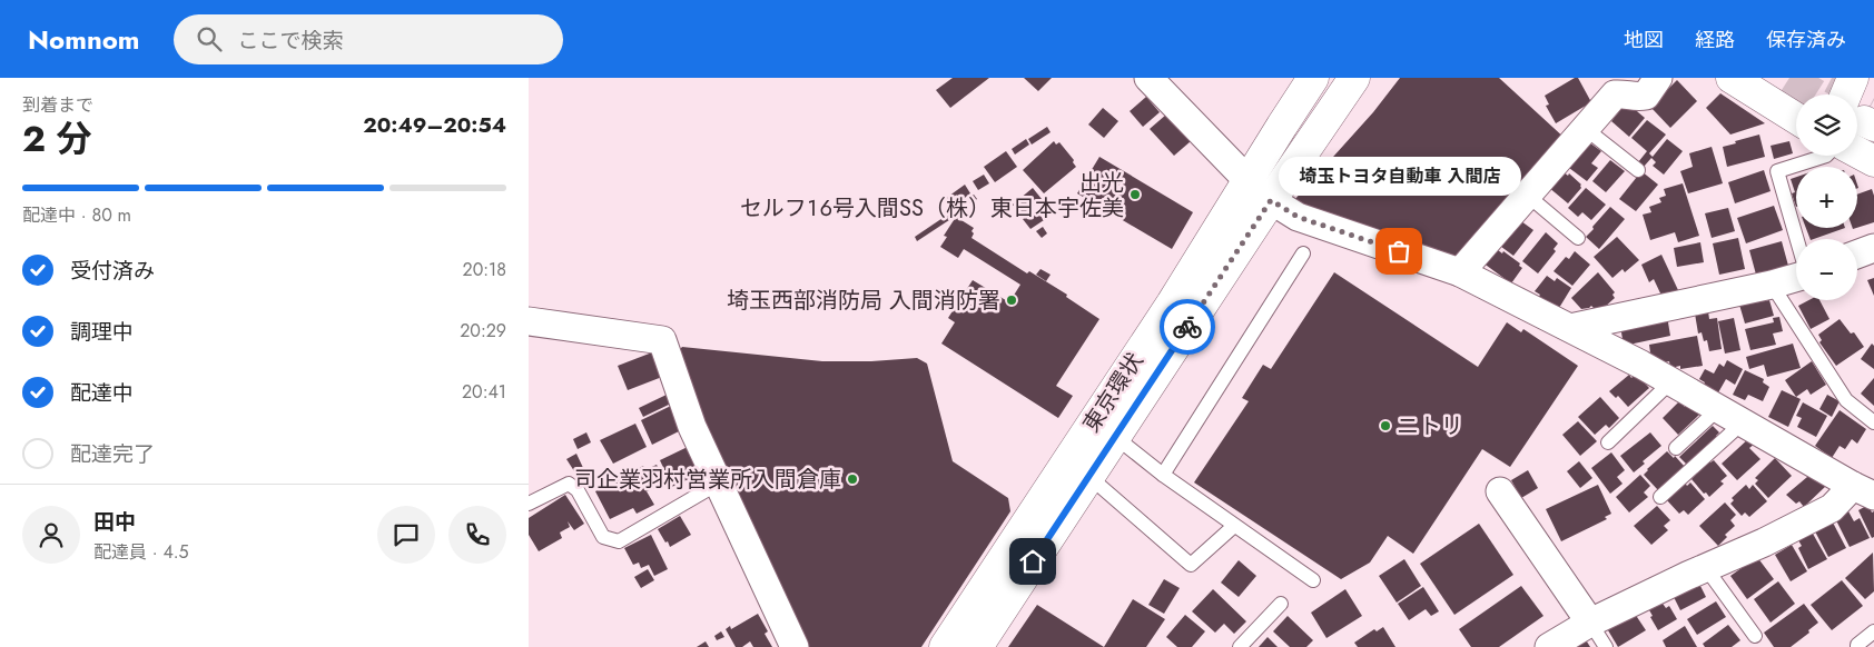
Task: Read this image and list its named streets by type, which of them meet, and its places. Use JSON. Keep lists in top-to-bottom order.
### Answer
{
  "streets": {
    "highway": ["東京環状"]
  },
  "places": [
    "出光 セルフ１６号入間SS（株）東日本宇佐美",
    "埼玉トヨタ自動車 入間店",
    "埼玉西部消防局 入間消防署",
    "ニトリ",
    "司企業羽村営業所入間倉庫"
  ],
  "page": {
    "header": "Nomnom",
    "search": "ここで検索",
    "nav": ["地図", "経路", "保存済み"],
    "heading": ["2 分", "到着まで", "20:49–20:54"],
    "panel": ["田中", "配達員 · 4.5"],
    "map_buttons": ["+", "−"],
    "bubble": "埼玉トヨタ自動車 入間店",
    "bar": "配達中 · 80 m",
    "list": [
      ["受付済み", "20:18"],
      ["調理中", "20:29"],
      ["配達中", "20:41"],
      "配達完了"
    ]
  }
}
